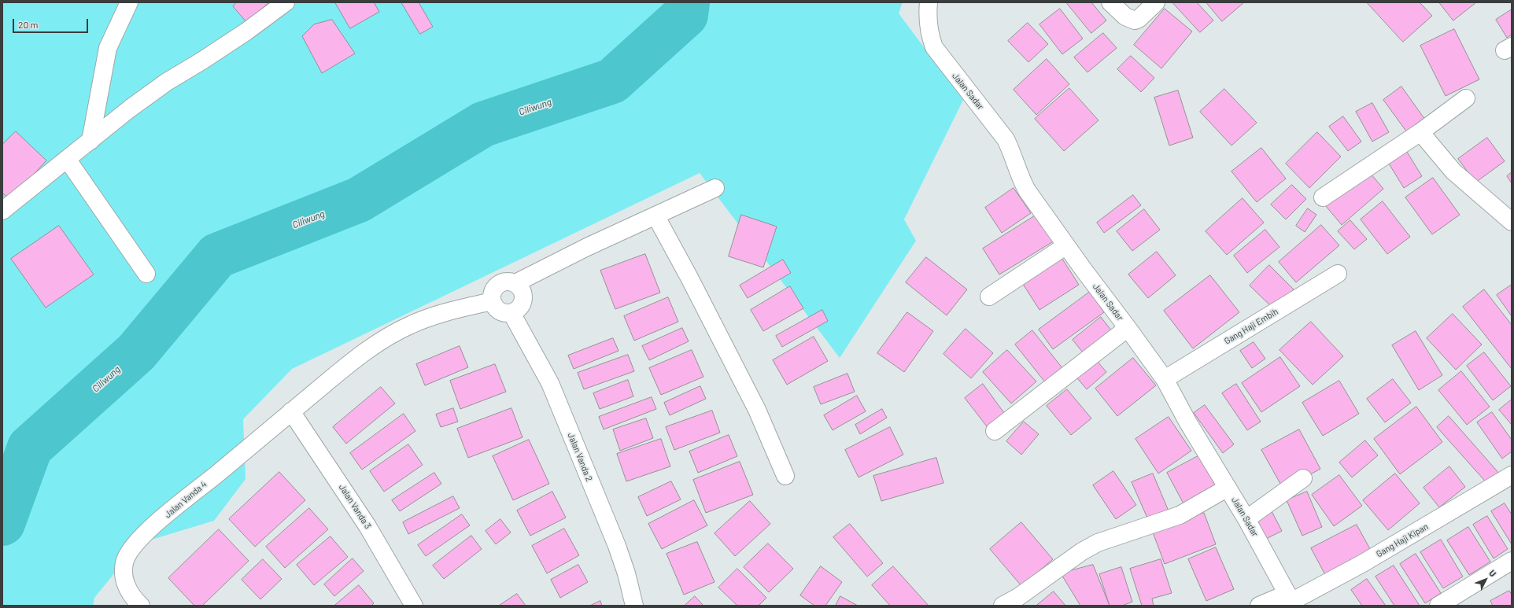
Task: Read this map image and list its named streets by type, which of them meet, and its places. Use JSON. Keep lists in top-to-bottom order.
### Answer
{
  "streets": {
    "street": [
      "Jalan Sadar",
      "Gang Haji Embih",
      "Jalan Vanda 2",
      "Jalan Vanda 4",
      "Jalan Vanda 3",
      "Gang Haji Kipan"
    ]
  },
  "crossings": [
    ["Jalan Sadar", "Gang Haji Embih"],
    ["Jalan Sadar", "Gang Haji Kipan"],
    ["Jalan Vanda 2", "Jalan Vanda 4"],
    ["Jalan Vanda 4", "Jalan Vanda 3"]
  ],
  "water": ["Ciliwung"],
  "scale_bar": "20 m",
  "north": "top right"
}
